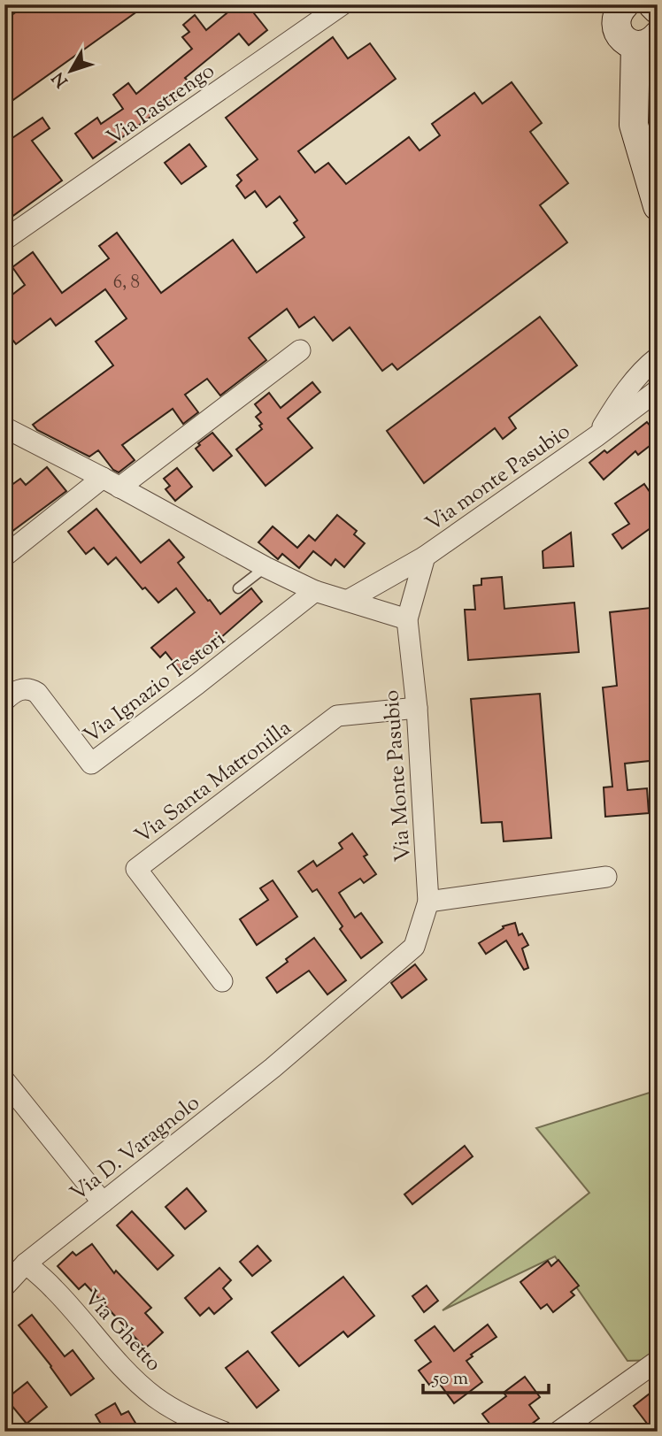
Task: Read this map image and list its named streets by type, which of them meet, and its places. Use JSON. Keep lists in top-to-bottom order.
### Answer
{
  "streets": {
    "street": [
      "Via Pastrengo",
      "Via monte Pasubio",
      "Via Ignazio Testori",
      "Via Monte Pasubio",
      "Via Santa Matronilla",
      "Via D. Varagnolo",
      "Via Ghetto"
    ]
  },
  "crossings": [
    ["Via monte Pasubio", "Via Monte Pasubio"],
    ["Via Monte Pasubio", "Via Santa Matronilla"],
    ["Via Monte Pasubio", "Via D. Varagnolo"],
    ["Via D. Varagnolo", "Via Ghetto"]
  ],
  "house_numbers": ["6, 8"],
  "scale_bar": "50 m",
  "north": "bottom left"
}
